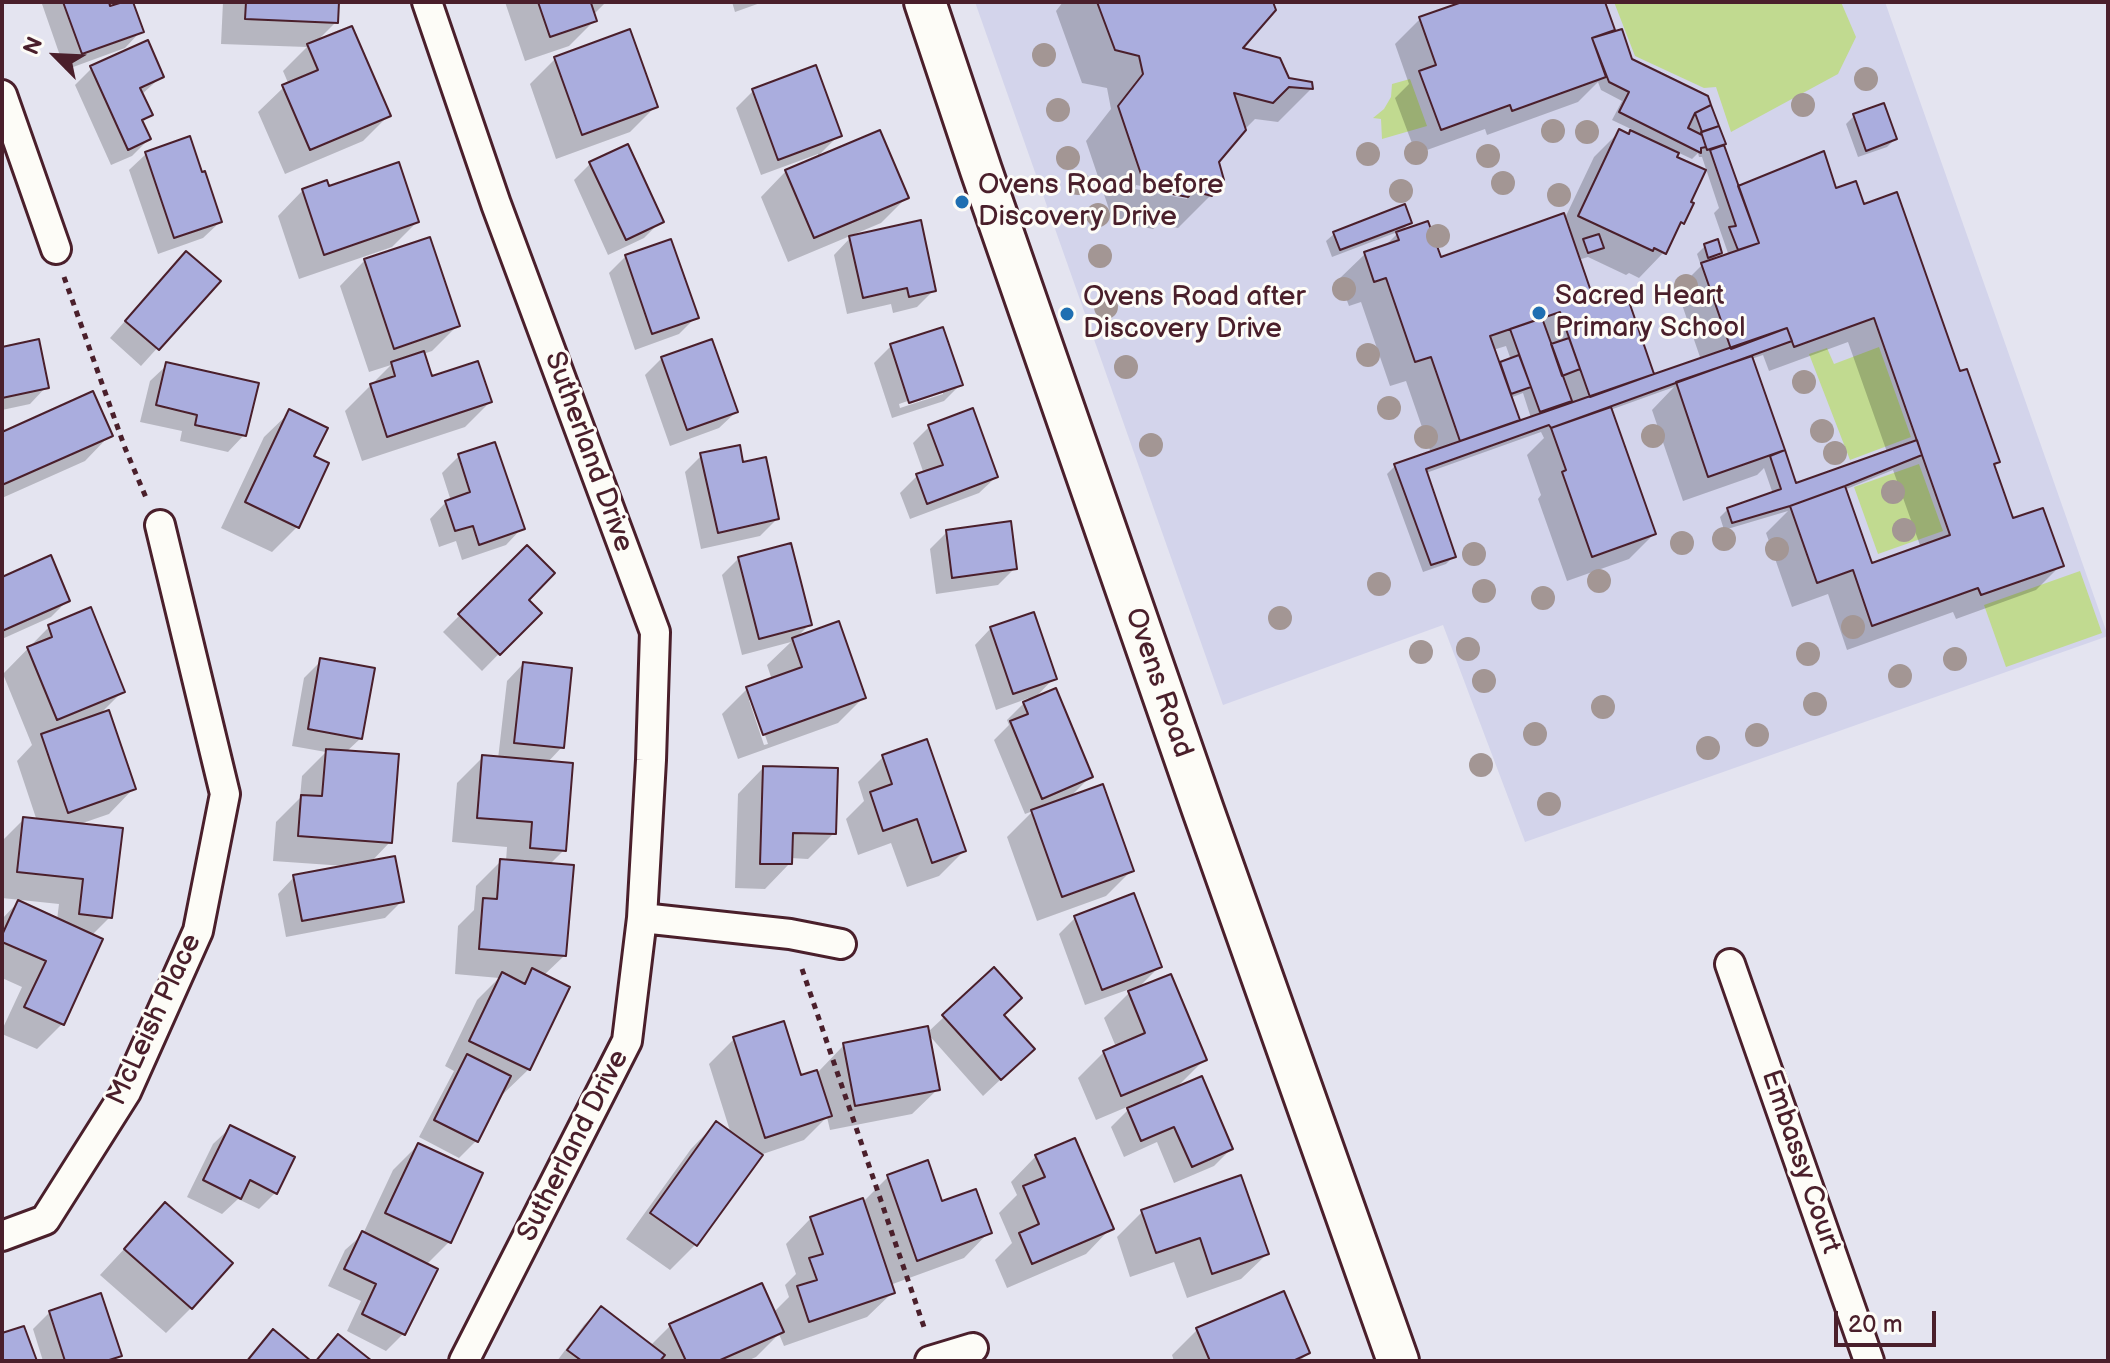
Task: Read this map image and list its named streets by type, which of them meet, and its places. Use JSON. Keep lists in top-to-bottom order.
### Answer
{
  "streets": {
    "street": [
      "Sutherland Drive",
      "Ovens Road",
      "McLeish Place",
      "Embassy Court"
    ]
  },
  "places": ["Ovens Road before Discovery Drive", "Sacred Heart Primary School", "Ovens Road after Discovery Drive"],
  "scale_bar": "20 m",
  "north": "top left"
}
